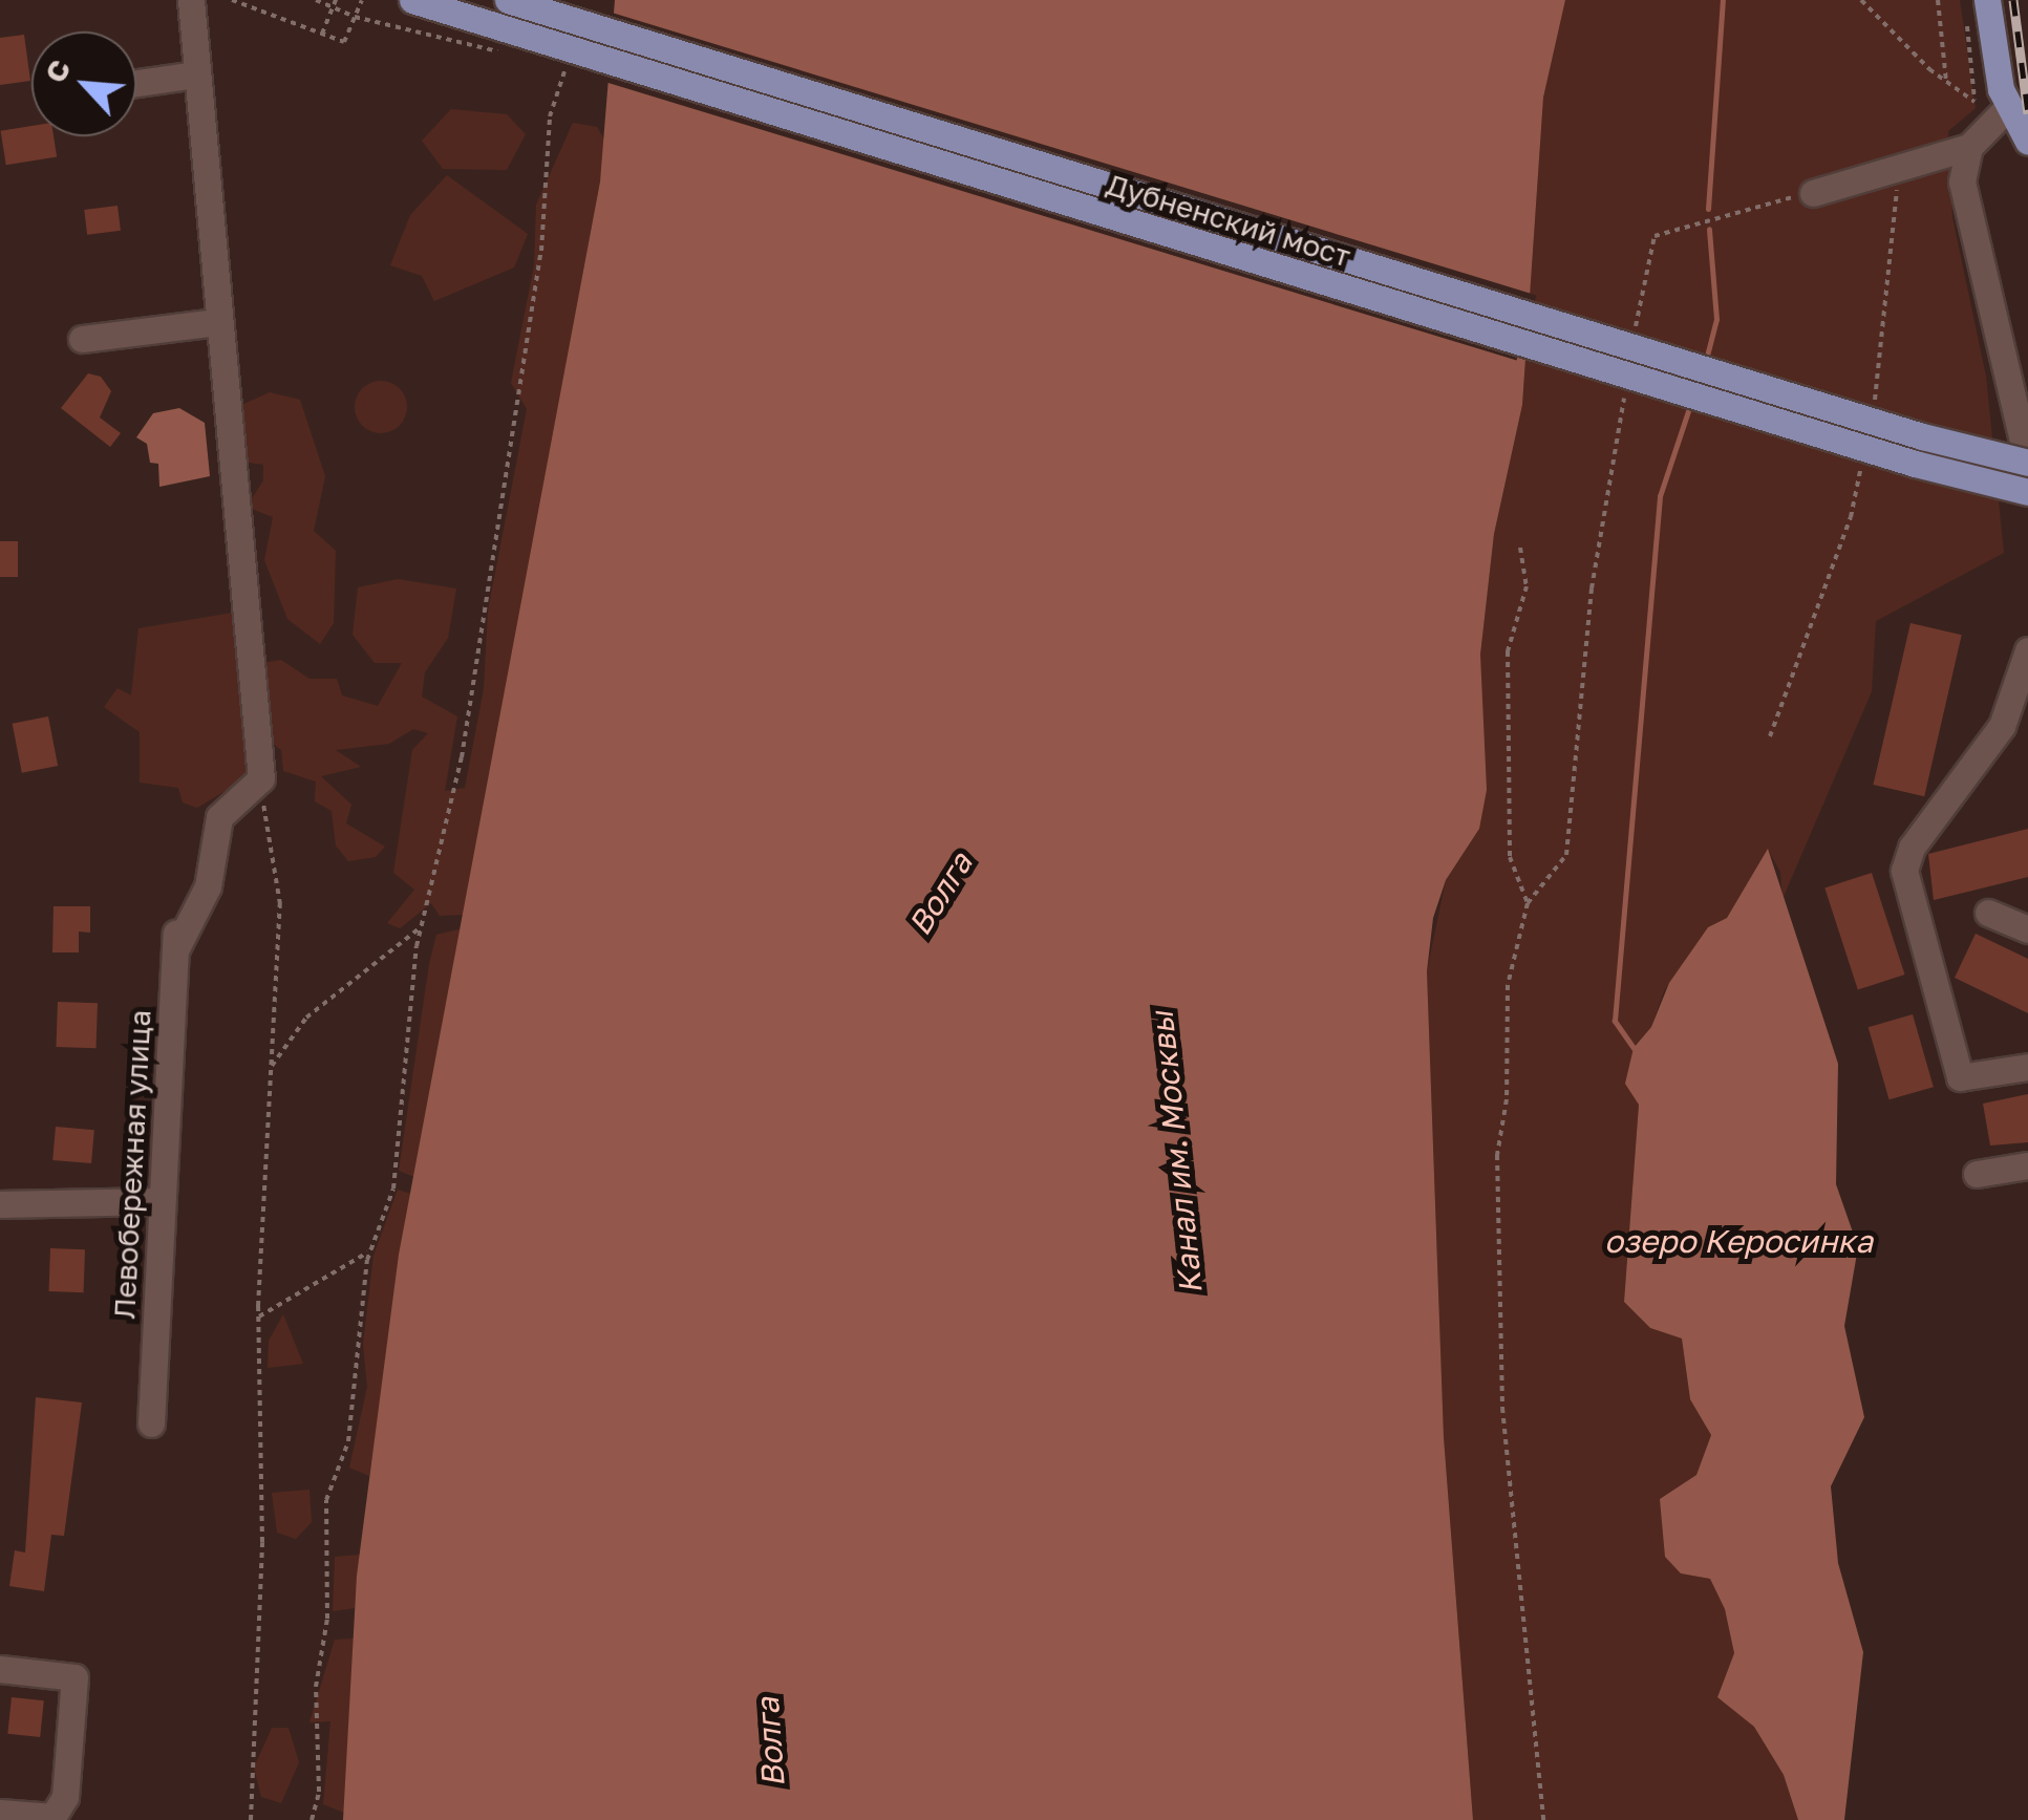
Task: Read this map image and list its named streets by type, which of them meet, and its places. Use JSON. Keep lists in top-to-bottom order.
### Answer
{
  "streets": {
    "main road": ["Дубненский мост"],
    "street": ["Левобережная улица"]
  },
  "water": ["Волга", "Канал им. Москвы", "озеро Керосинка"],
  "north": "top left"
}
